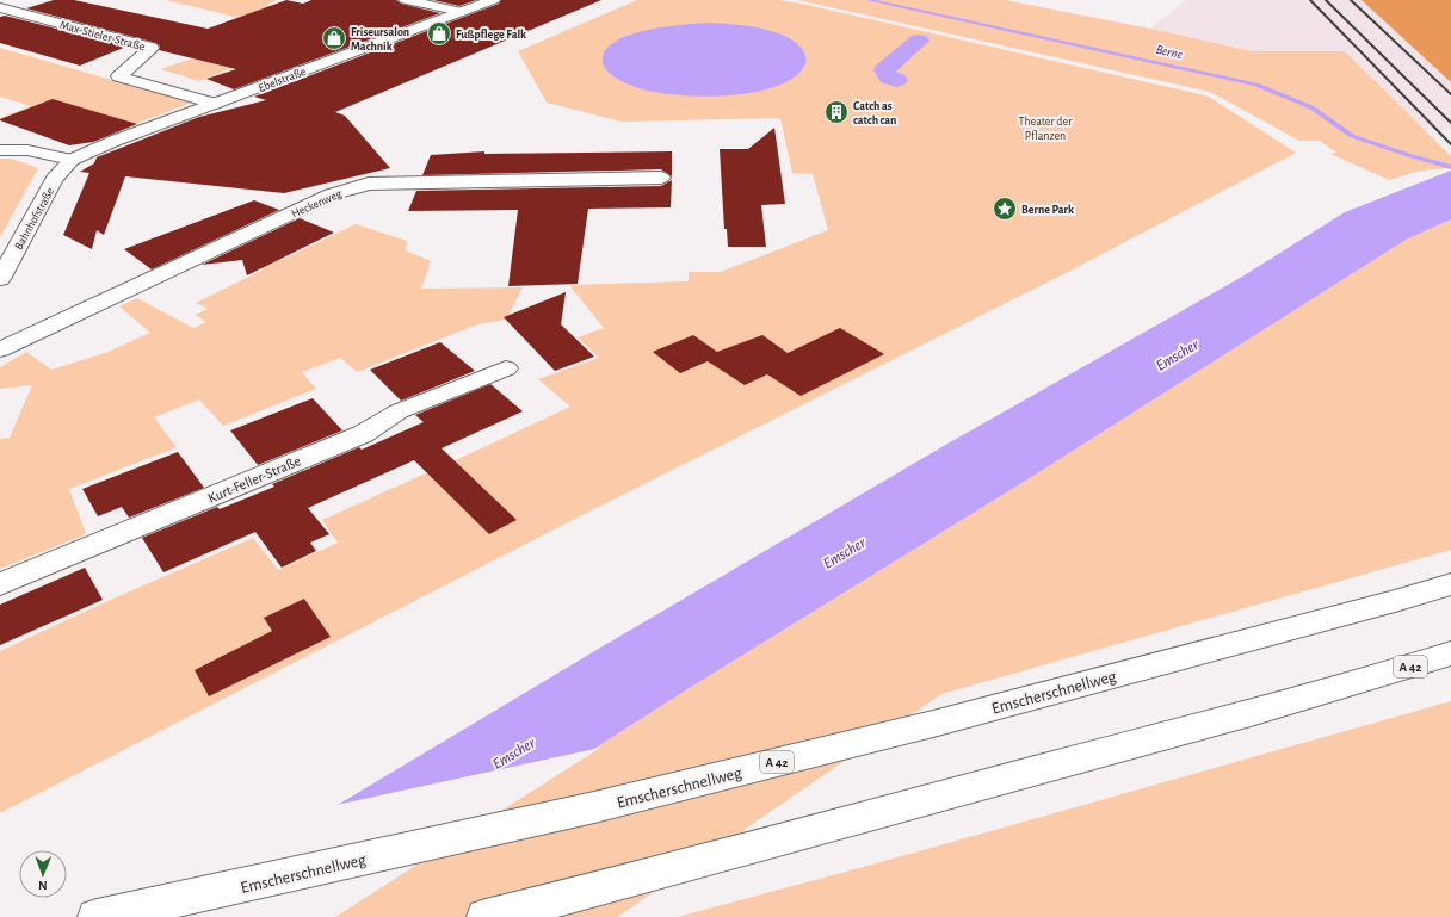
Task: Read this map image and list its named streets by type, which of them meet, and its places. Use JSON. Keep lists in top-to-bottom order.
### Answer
{
  "streets": {
    "main road": [
      "Max-Stieler-Straße",
      "Ebelstraße",
      "Heckenweg",
      "Bahnhofstraße",
      "Kurt-Feller-Straße",
      "A 42",
      "Emscherschnellweg"
    ]
  },
  "crossings": [
    ["Max-Stieler-Straße", "Ebelstraße"],
    ["Ebelstraße", "Bahnhofstraße"]
  ],
  "water": ["Berne", "Emscher"],
  "parks": ["Theater der Pflanzen"],
  "places": {
    "shop": ["Fußpflege Falk", "Friseursalon Machnik"],
    "building": ["Catch as catch can"],
    "place": ["Berne Park"]
  },
  "north": "bottom"
}
